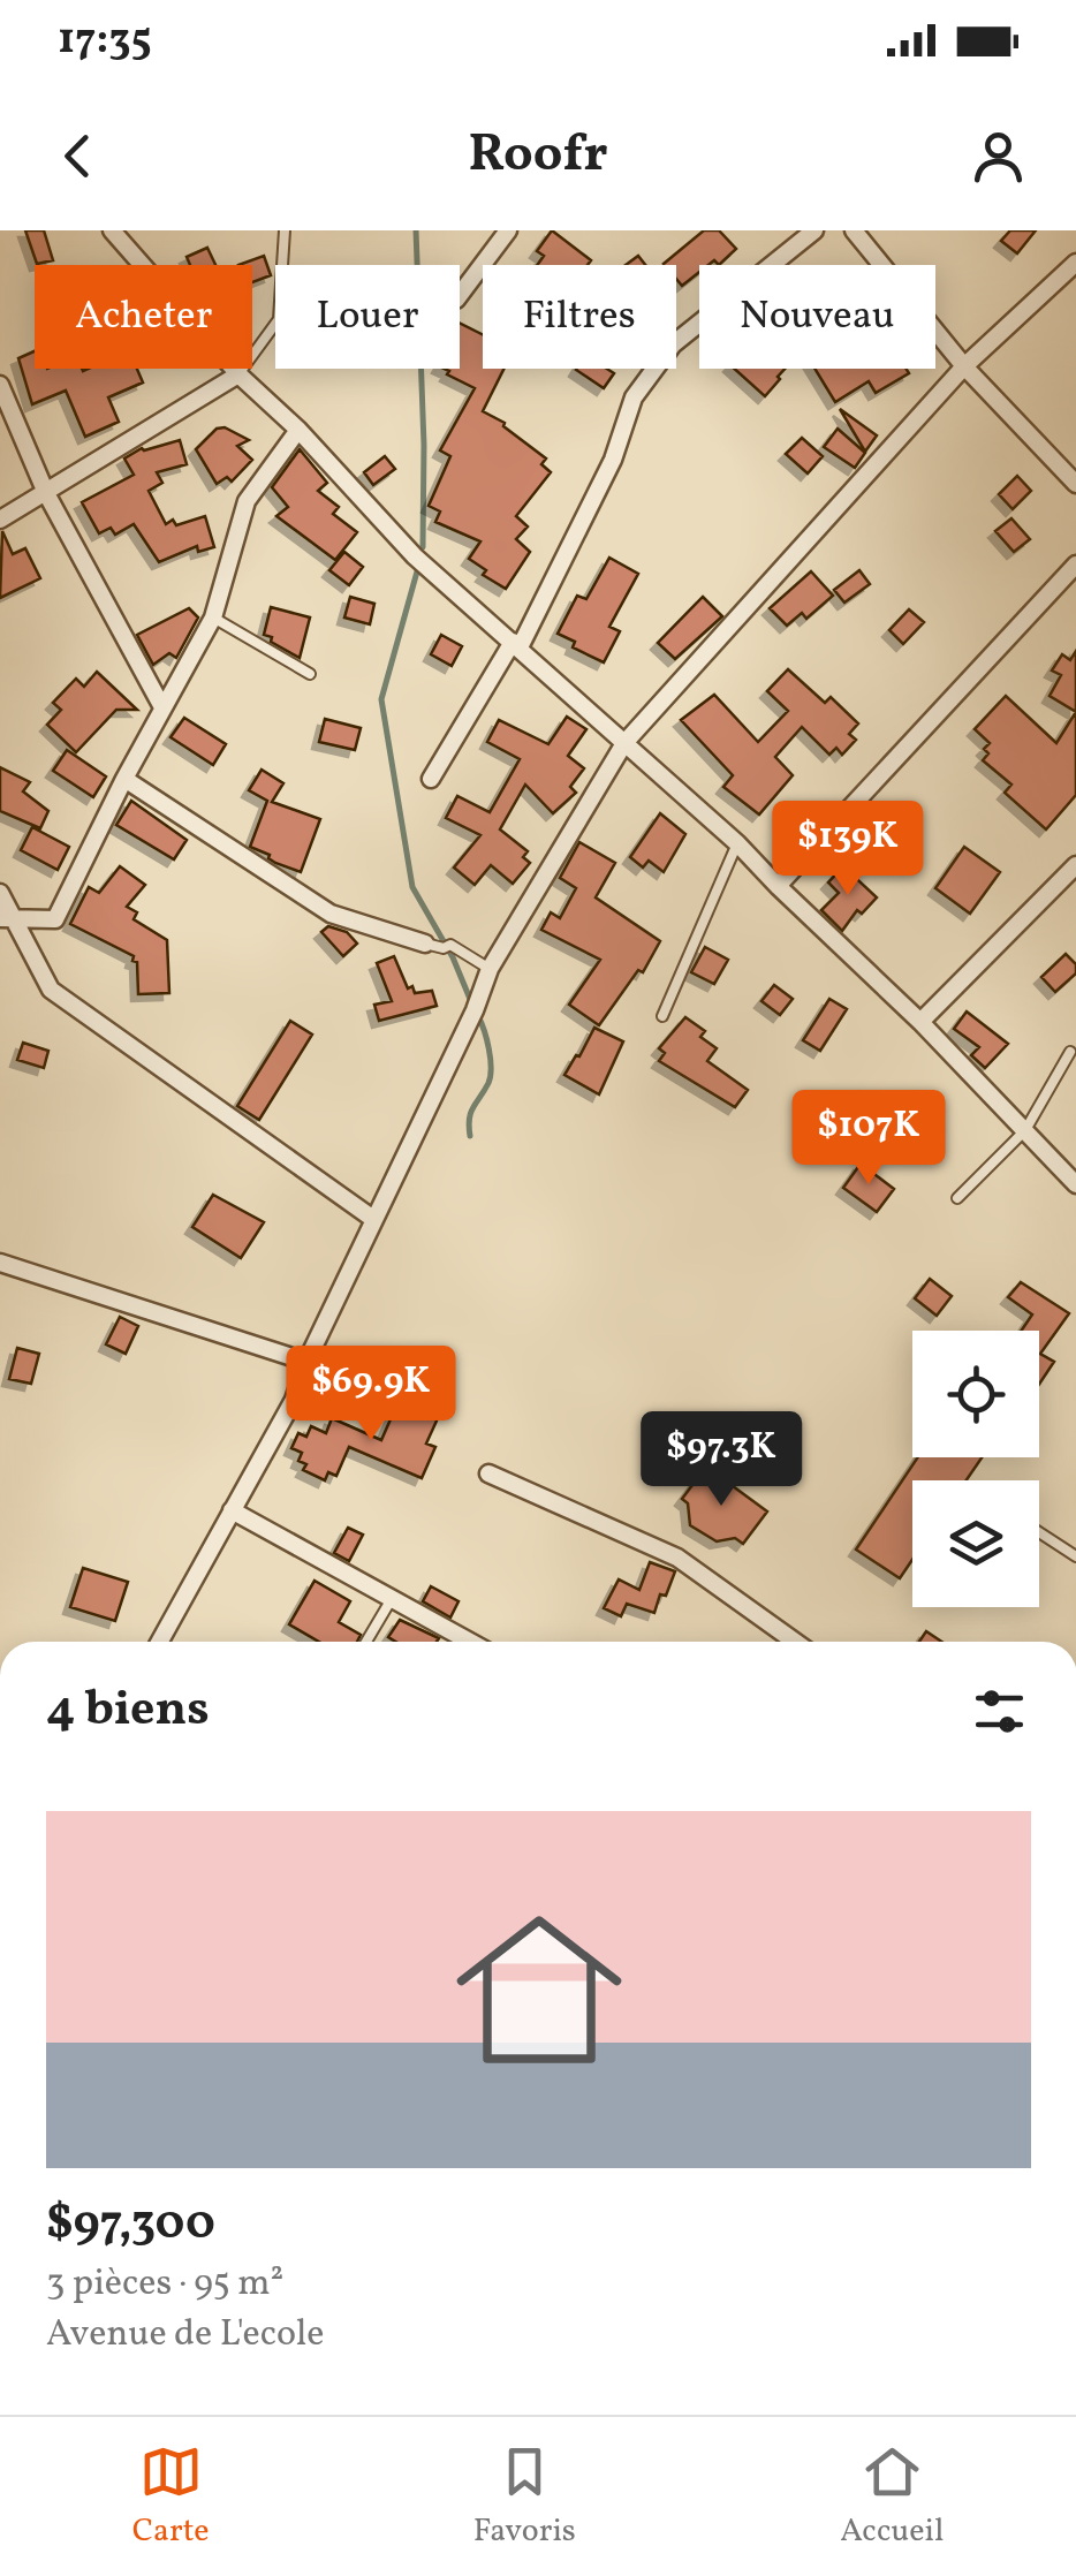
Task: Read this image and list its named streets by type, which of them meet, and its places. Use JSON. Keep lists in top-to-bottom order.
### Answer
{
  "page": {
    "status": "17:35",
    "header": "Roofr",
    "chip": [
      "Acheter",
      "Louer",
      "Filtres",
      "Nouveau"
    ],
    "price": [
      "$139K",
      "$107K",
      "$69.9K",
      "$97.3K"
    ],
    "heading": "4 biens",
    "list": [
      {
        "name": "$97,300",
        "note": "3 pièces · 95 m² · Avenue de L'ecole"
      }
    ],
    "tabs": ["Carte", "Favoris", "Accueil"]
  }
}
